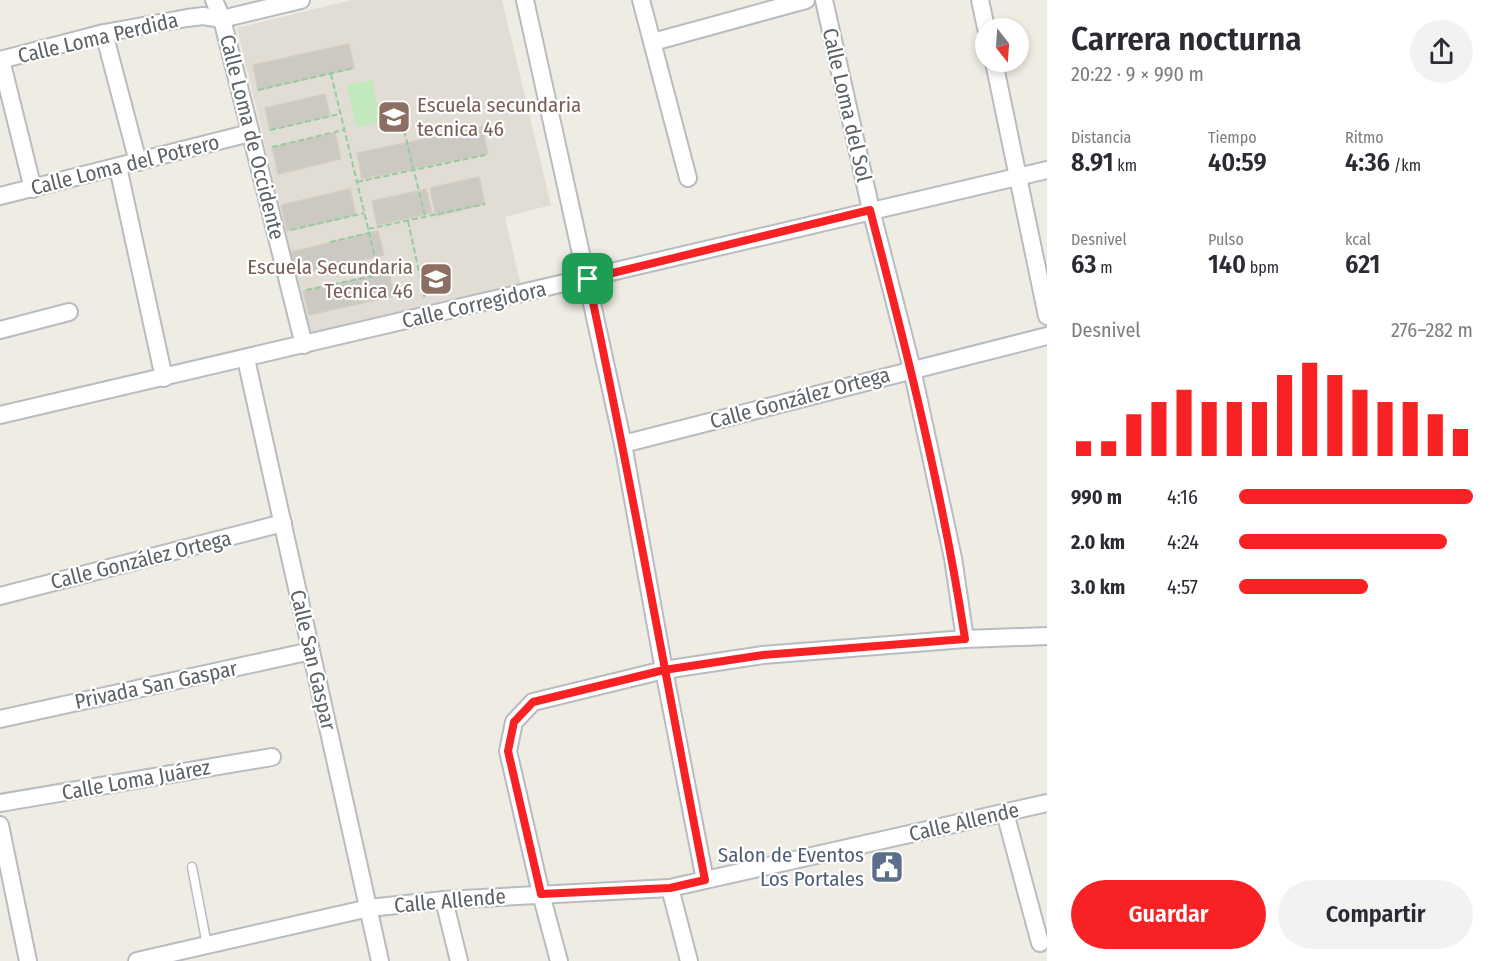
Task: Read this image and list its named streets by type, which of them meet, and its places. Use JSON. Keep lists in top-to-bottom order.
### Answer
{
  "streets": {
    "street": [
      "Calle Loma Perdida",
      "Calle Loma del Sol",
      "Calle Loma de Occidente",
      "Calle Loma del Potrero",
      "Calle Corregidora",
      "Calle González Ortega",
      "Calle San Gaspar",
      "Privada San Gaspar",
      "Calle Loma Juárez",
      "Calle Allende"
    ]
  },
  "crossings": [
    ["Calle Loma Perdida", "Calle Loma de Occidente"],
    ["Calle Loma del Sol", "Calle Corregidora"],
    ["Calle Loma del Sol", "Calle González Ortega"],
    ["Calle Loma de Occidente", "Calle Loma del Potrero"],
    ["Calle Loma de Occidente", "Calle Corregidora"],
    ["Calle Corregidora", "Calle San Gaspar"],
    ["Calle González Ortega", "Calle San Gaspar"],
    ["Calle San Gaspar", "Privada San Gaspar"],
    ["Calle San Gaspar", "Calle Allende"]
  ],
  "places": {
    "school or university": ["Escuela secundaria tecnica 46", "Escuela Secundaria Tecnica 46"],
    "public building": ["Salon de Eventos Los Portales"]
  },
  "north": "bottom",
  "page": {
    "heading": ["Carrera nocturna", "20:22 · 9 × 990 m"],
    "stats": [
      ["Distancia", "8.91 km"],
      ["Tiempo", "40:59"],
      ["Ritmo", "4:36 /km"],
      ["Desnivel", "63 m"],
      ["Pulso", "140 bpm"],
      ["kcal", "621"]
    ],
    "chart": ["Desnivel", "276–282 m"],
    "list": [
      {
        "name": "990 m",
        "note": "4:16"
      },
      {
        "name": "2.0 km",
        "note": "4:24"
      },
      {
        "name": "3.0 km",
        "note": "4:57"
      }
    ],
    "buttons": ["Guardar", "Compartir"]
  }
}
